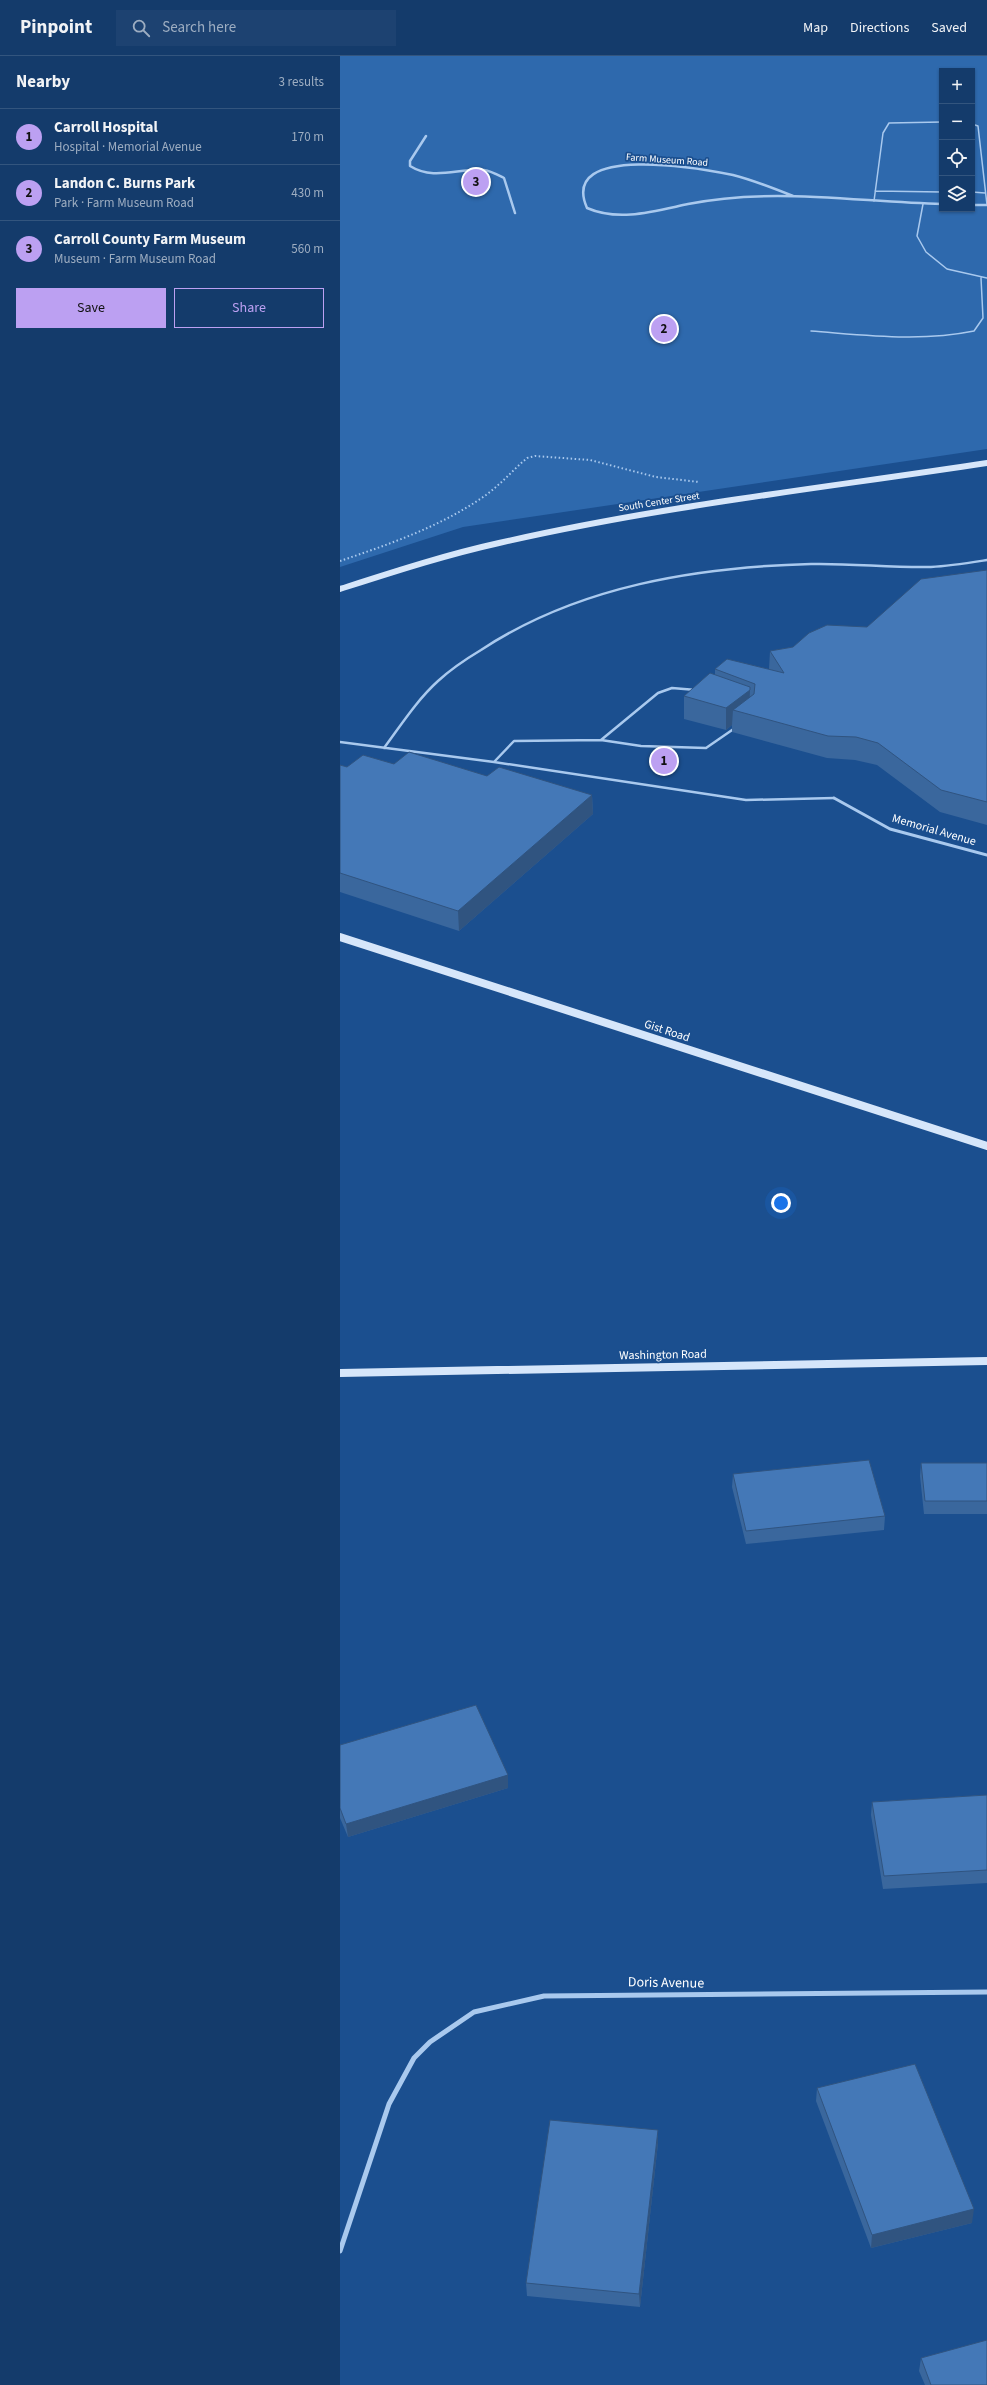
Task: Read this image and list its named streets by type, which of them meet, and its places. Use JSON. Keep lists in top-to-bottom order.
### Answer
{
  "streets": {
    "street": [
      "Farm Museum Road",
      "South Center Street",
      "Memorial Avenue",
      "Gist Road",
      "Washington Road",
      "Doris Avenue"
    ]
  },
  "page": {
    "header": "Pinpoint",
    "search": "Search here",
    "nav": ["Map", "Directions", "Saved"],
    "heading": ["Nearby", "3 results"],
    "map_buttons": ["+", "−"],
    "list": [
      {
        "mark": "1",
        "name": "Carroll Hospital",
        "note": "Hospital · Memorial Avenue",
        "value": "170 m"
      },
      {
        "mark": "2",
        "name": "Landon C. Burns Park",
        "note": "Park · Farm Museum Road",
        "value": "430 m"
      },
      {
        "mark": "3",
        "name": "Carroll County Farm Museum",
        "note": "Museum · Farm Museum Road",
        "value": "560 m"
      }
    ],
    "pins": ["3", "2", "1"],
    "buttons": ["Save", "Share"]
  }
}
